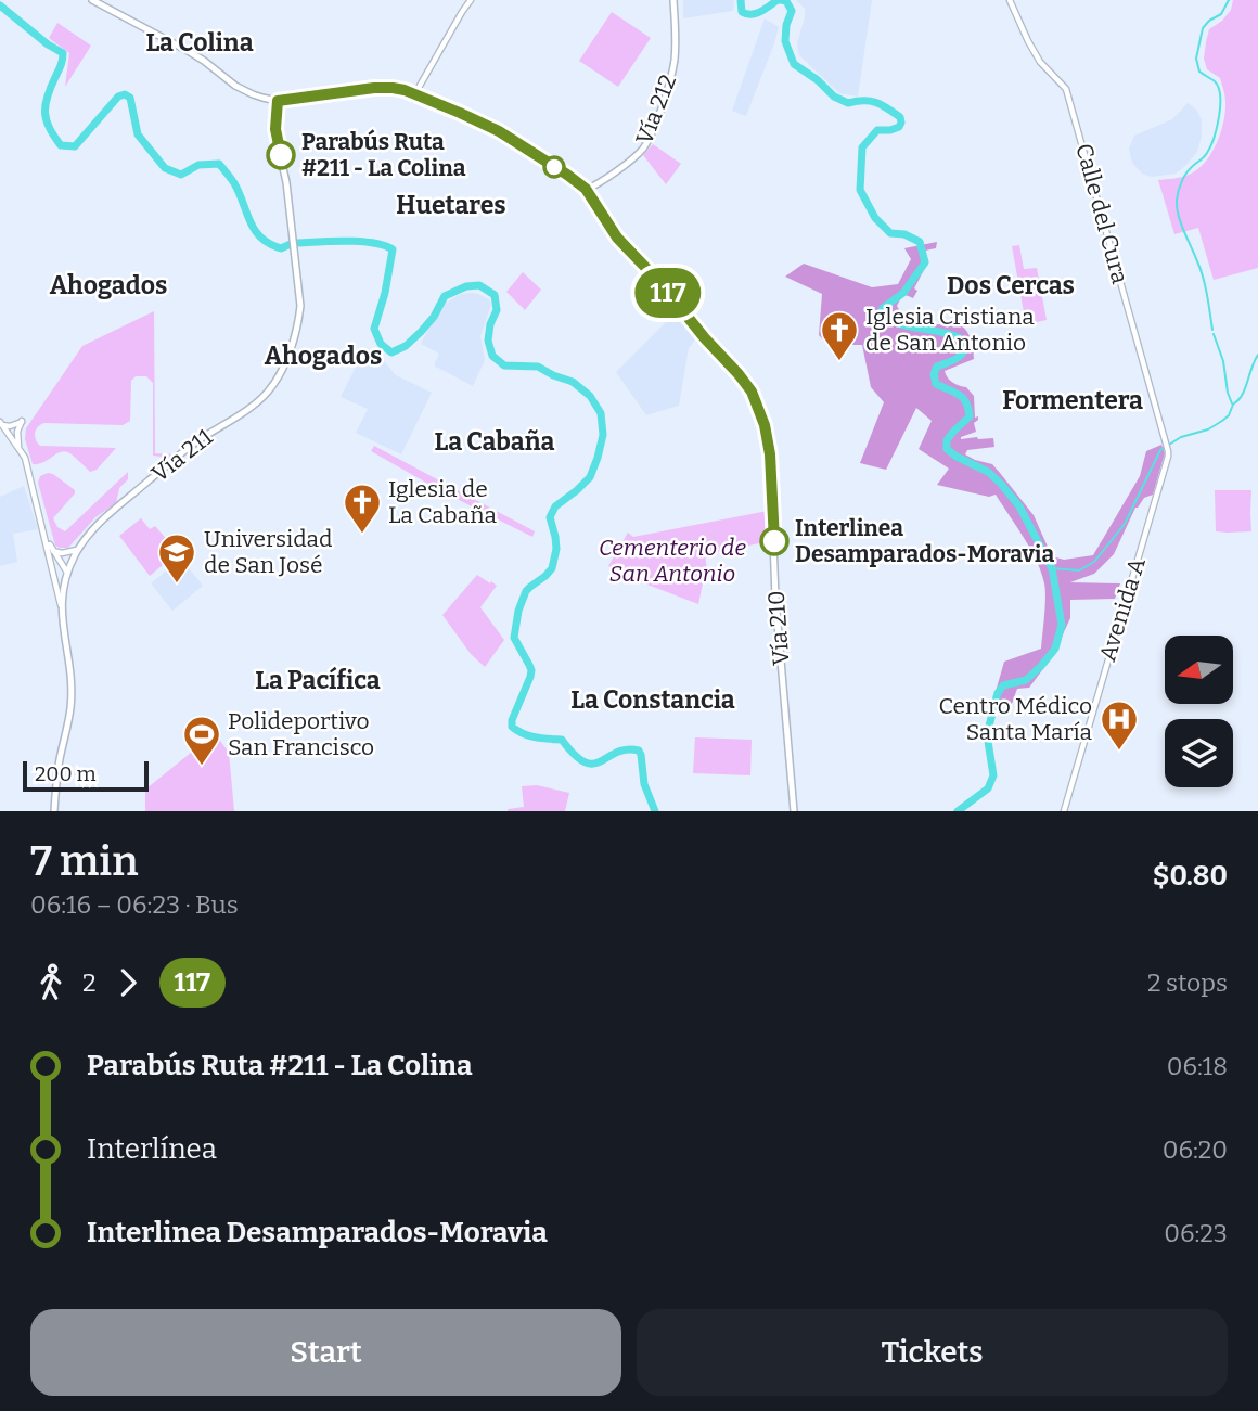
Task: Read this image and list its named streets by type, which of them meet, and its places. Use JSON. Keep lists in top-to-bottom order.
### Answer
{
  "streets": {
    "main road": ["Vía 212", "Vía 211", "Vía 210"],
    "street": ["Calle del Cura", "Avenida A"]
  },
  "crossings": [
    ["Vía 212", "Vía 210"],
    ["Calle del Cura", "Avenida A"],
    ["Vía 211", "Vía 210"]
  ],
  "districts": [
    "La Colina",
    "Huetares",
    "Ahogados",
    "Dos Cercas",
    "Ahogados",
    "Formentera",
    "La Cabaña",
    "La Pacífica",
    "La Constancia"
  ],
  "parks": ["Cementerio de San Antonio"],
  "places": {
    "other": ["Parabús Ruta #211 - La Colina", "Interlinea Desamparados-Moravia"],
    "church": ["Iglesia Cristiana de San Antonio", "Iglesia de La Cabaña"],
    "school or university": ["Universidad de San José"],
    "hospital": ["Centro Médico Santa María"],
    "sports": ["Polideportivo San Francisco"]
  },
  "lines": ["bus line 117"],
  "scale_bar": "200 m",
  "north": "left",
  "page": {
    "on_map": "117",
    "scale": "200 m",
    "heading": ["7 min", "06:16 – 06:23 · Bus", "$0.80"],
    "legs": ["2", "117", "2 stops"],
    "list": [
      {
        "name": "Parabús Ruta #211 - La Colina",
        "value": "06:18"
      },
      {
        "name": "Interlínea",
        "value": "06:20"
      },
      {
        "name": "Interlinea Desamparados-Moravia",
        "value": "06:23"
      }
    ],
    "buttons": ["Start", "Tickets"]
  }
}
